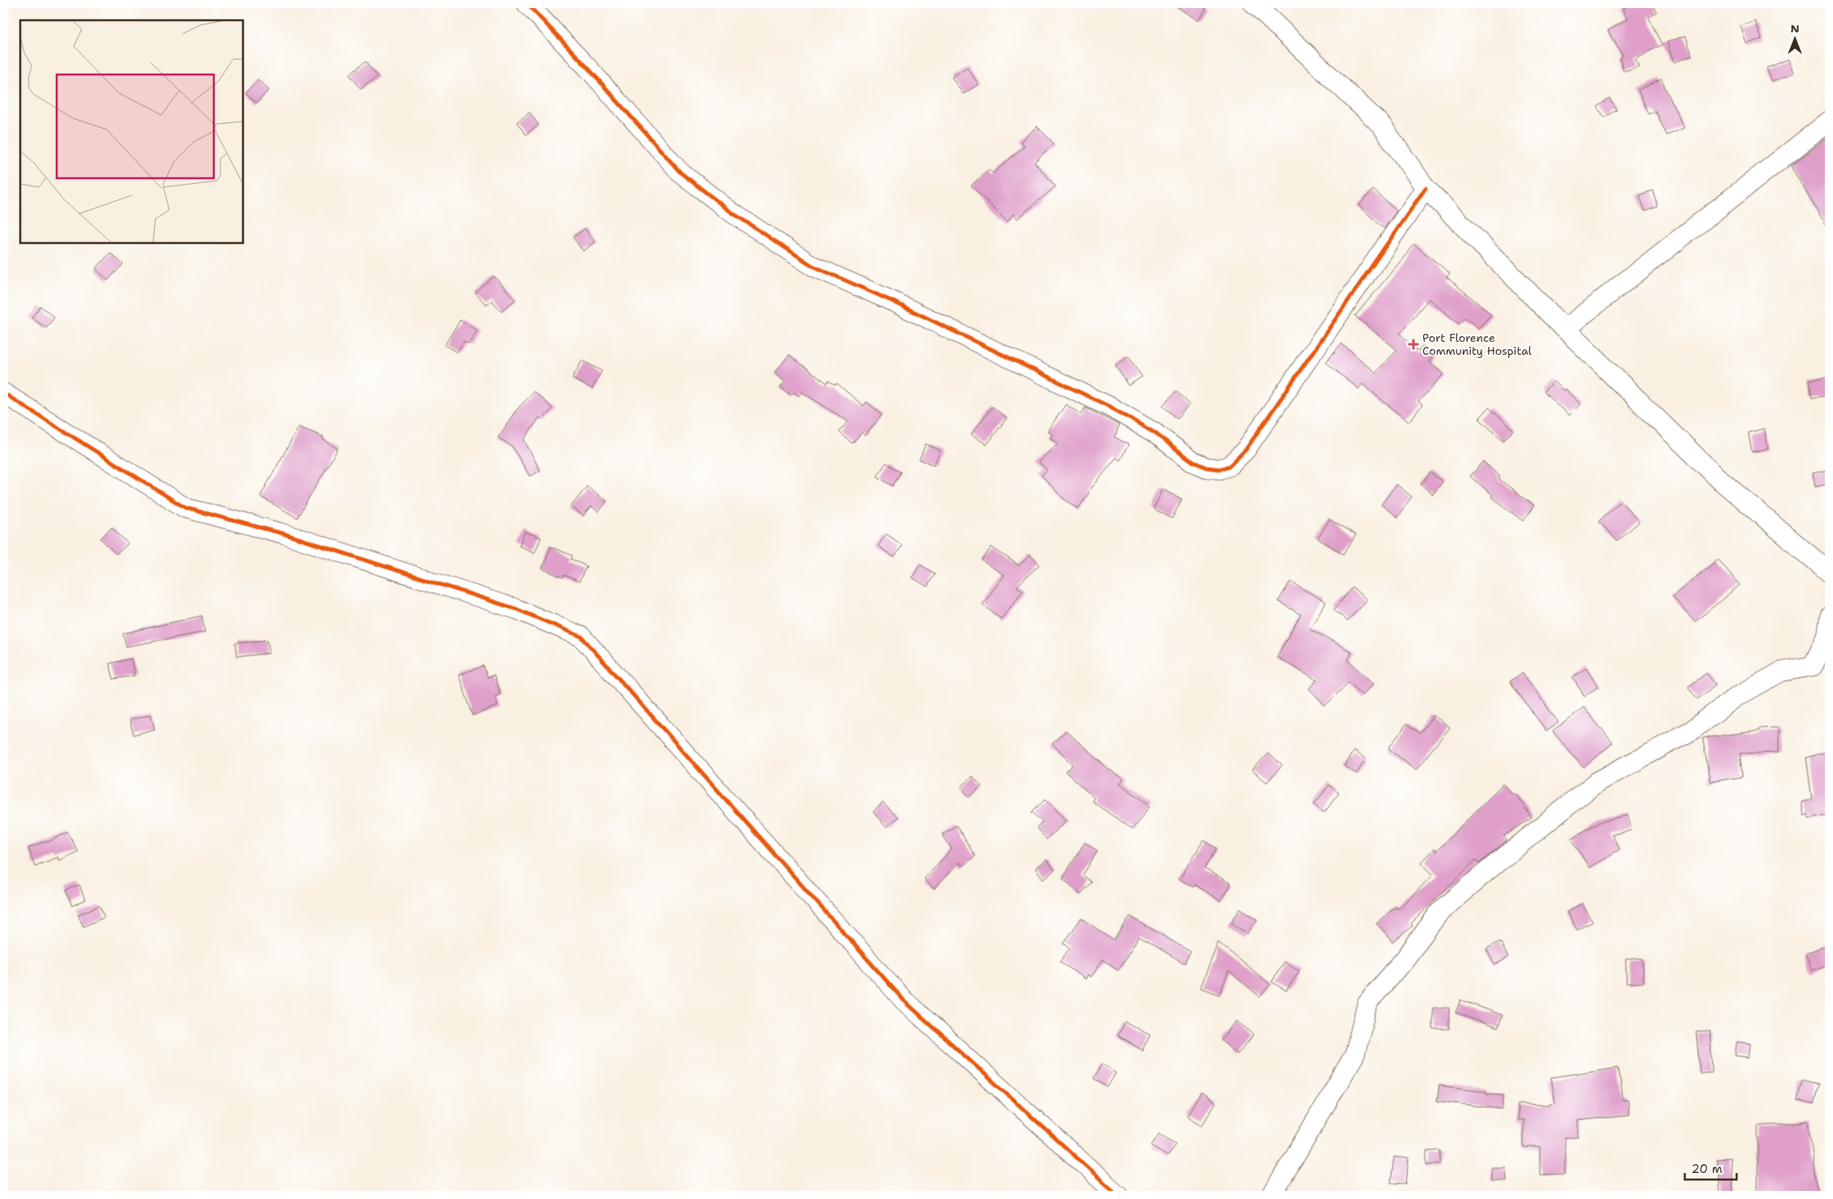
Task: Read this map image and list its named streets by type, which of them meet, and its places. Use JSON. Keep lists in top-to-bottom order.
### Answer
{
  "places": {
    "health": ["Port Florence Community Hospital"]
  },
  "scale_bar": "20 m",
  "north": "top"
}
